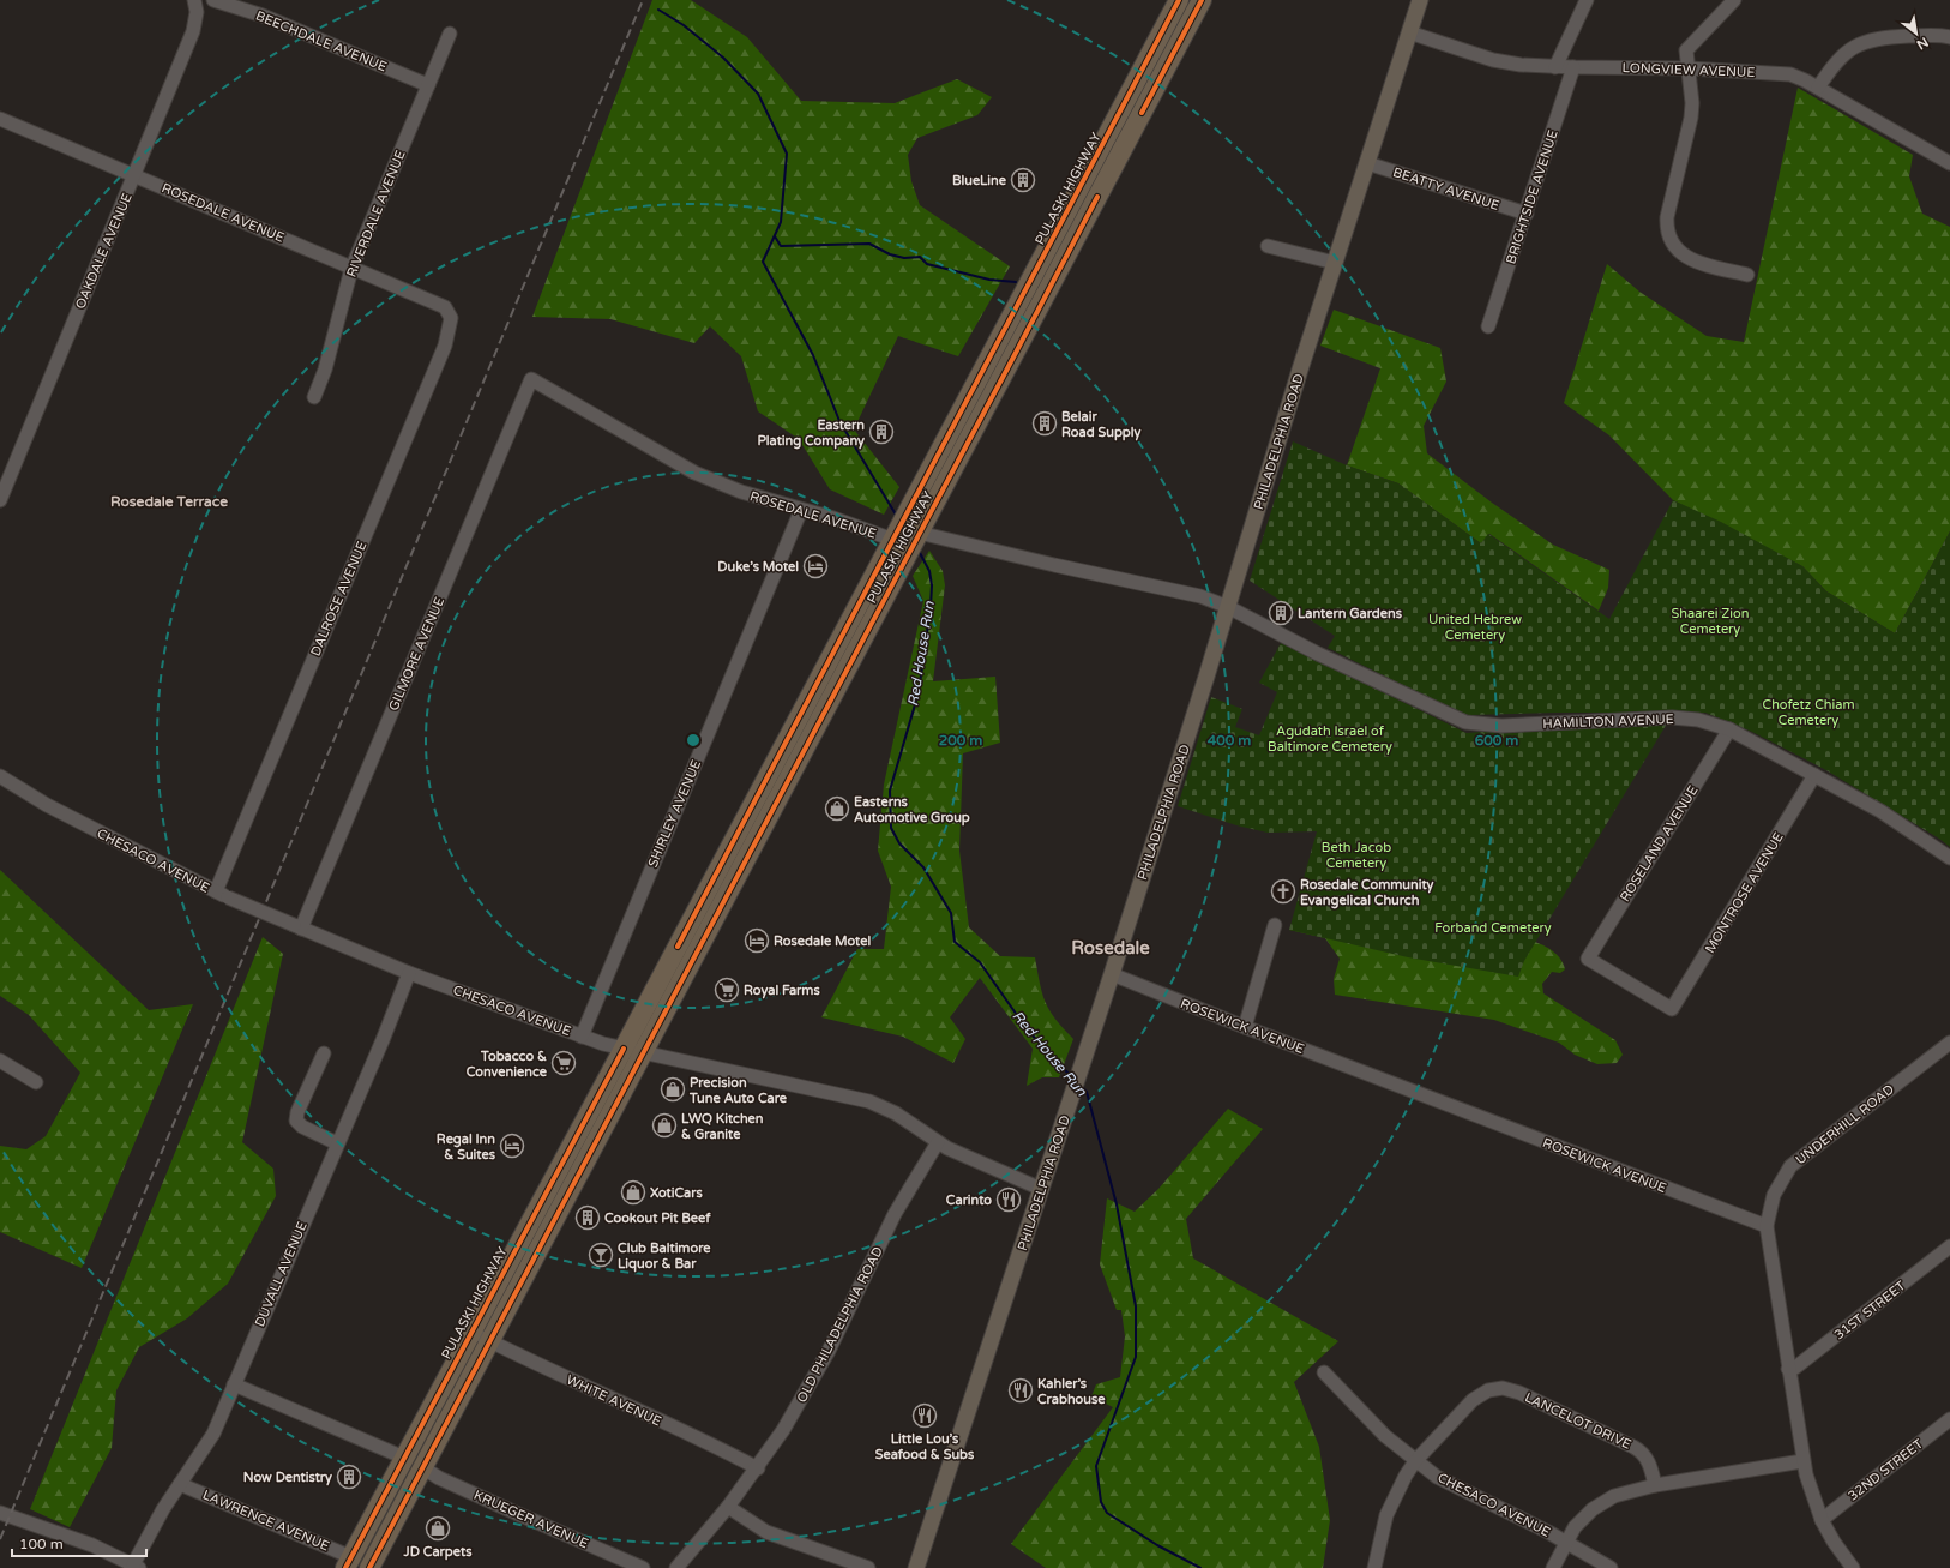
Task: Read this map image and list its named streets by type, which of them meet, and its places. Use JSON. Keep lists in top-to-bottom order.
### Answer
{
  "streets": {
    "highway": ["PULASKI HIGHWAY"],
    "main road": ["PHILADELPHIA ROAD"],
    "street": [
      "BEECHDALE AVENUE",
      "LONGVIEW AVENUE",
      "BEATTY AVENUE",
      "BRIGHTSIDE AVENUE",
      "ROSEDALE AVENUE",
      "RIVERDALE AVENUE",
      "OAKDALE AVENUE",
      "DALROSE AVENUE",
      "GILMORE AVENUE",
      "HAMILTON AVENUE",
      "SHIRLEY AVENUE",
      "ROSELAND AVENUE",
      "CHESACO AVENUE",
      "MONTROSE AVENUE",
      "ROSEWICK AVENUE",
      "UNDERHILL ROAD",
      "DUVALL AVENUE",
      "31ST STREET",
      "OLD PHILADELPHIA ROAD",
      "WHITE AVENUE",
      "LANCELOT DRIVE",
      "32ND STREET",
      "KRUEGER AVENUE",
      "LAWRENCE AVENUE"
    ]
  },
  "crossings": [
    ["BEECHDALE AVENUE", "RIVERDALE AVENUE"],
    ["LONGVIEW AVENUE", "BRIGHTSIDE AVENUE"],
    ["LONGVIEW AVENUE", "PHILADELPHIA ROAD"],
    ["PULASKI HIGHWAY", "ROSEDALE AVENUE"],
    ["PULASKI HIGHWAY", "CHESACO AVENUE"],
    ["PULASKI HIGHWAY", "WHITE AVENUE"],
    ["PULASKI HIGHWAY", "KRUEGER AVENUE"],
    ["PULASKI HIGHWAY", "LAWRENCE AVENUE"],
    ["BEATTY AVENUE", "BRIGHTSIDE AVENUE"],
    ["BEATTY AVENUE", "PHILADELPHIA ROAD"],
    ["ROSEDALE AVENUE", "RIVERDALE AVENUE"],
    ["ROSEDALE AVENUE", "OAKDALE AVENUE"],
    ["ROSEDALE AVENUE", "PHILADELPHIA ROAD"],
    ["ROSEDALE AVENUE", "DALROSE AVENUE"],
    ["ROSEDALE AVENUE", "GILMORE AVENUE"],
    ["ROSEDALE AVENUE", "HAMILTON AVENUE"],
    ["ROSEDALE AVENUE", "SHIRLEY AVENUE"],
    ["PHILADELPHIA ROAD", "HAMILTON AVENUE"],
    ["PHILADELPHIA ROAD", "CHESACO AVENUE"],
    ["PHILADELPHIA ROAD", "ROSEWICK AVENUE"],
    ["DALROSE AVENUE", "CHESACO AVENUE"],
    ["GILMORE AVENUE", "CHESACO AVENUE"],
    ["HAMILTON AVENUE", "ROSELAND AVENUE"],
    ["HAMILTON AVENUE", "MONTROSE AVENUE"],
    ["SHIRLEY AVENUE", "CHESACO AVENUE"],
    ["ROSELAND AVENUE", "MONTROSE AVENUE"],
    ["CHESACO AVENUE", "DUVALL AVENUE"],
    ["CHESACO AVENUE", "OLD PHILADELPHIA ROAD"],
    ["CHESACO AVENUE", "LANCELOT DRIVE"],
    ["ROSEWICK AVENUE", "UNDERHILL ROAD"],
    ["DUVALL AVENUE", "LAWRENCE AVENUE"],
    ["OLD PHILADELPHIA ROAD", "WHITE AVENUE"]
  ],
  "districts": ["Rosedale Terrace", "Rosedale"],
  "water": ["Red House Run"],
  "parks": [
    "Shaarei Zion Cemetery",
    "United Hebrew Cemetery",
    "Chofetz Chiam Cemetery",
    "Agudath Israel of Baltimore Cemetery",
    "Beth Jacob Cemetery",
    "Forband Cemetery"
  ],
  "places": {
    "building": [
      "BlueLine",
      "Belair Road Supply",
      "Eastern Plating Company",
      "Lantern Gardens",
      "Cookout Pit Beef",
      "Now Dentistry"
    ],
    "hotel": ["Duke’s Motel", "Rosedale Motel", "Regal Inn & Suites"],
    "shop": [
      "Easterns Automotive Group",
      "Precision Tune Auto Care",
      "LWQ Kitchen & Granite",
      "XotiCars",
      "JD Carpets"
    ],
    "church": ["Rosedale Community Evangelical Church"],
    "supermarket": ["Royal Farms", "Tobacco & Convenience"],
    "restaurant": ["Carinto", "Kahler’s Crabhouse", "Little Lou’s Seafood & Subs"],
    "bar": ["Club Baltimore Liquor & Bar"]
  },
  "scale_bar": "100 m",
  "north": "bottom right",
  "rings": ["200 m", "400 m", "600 m"]
}
